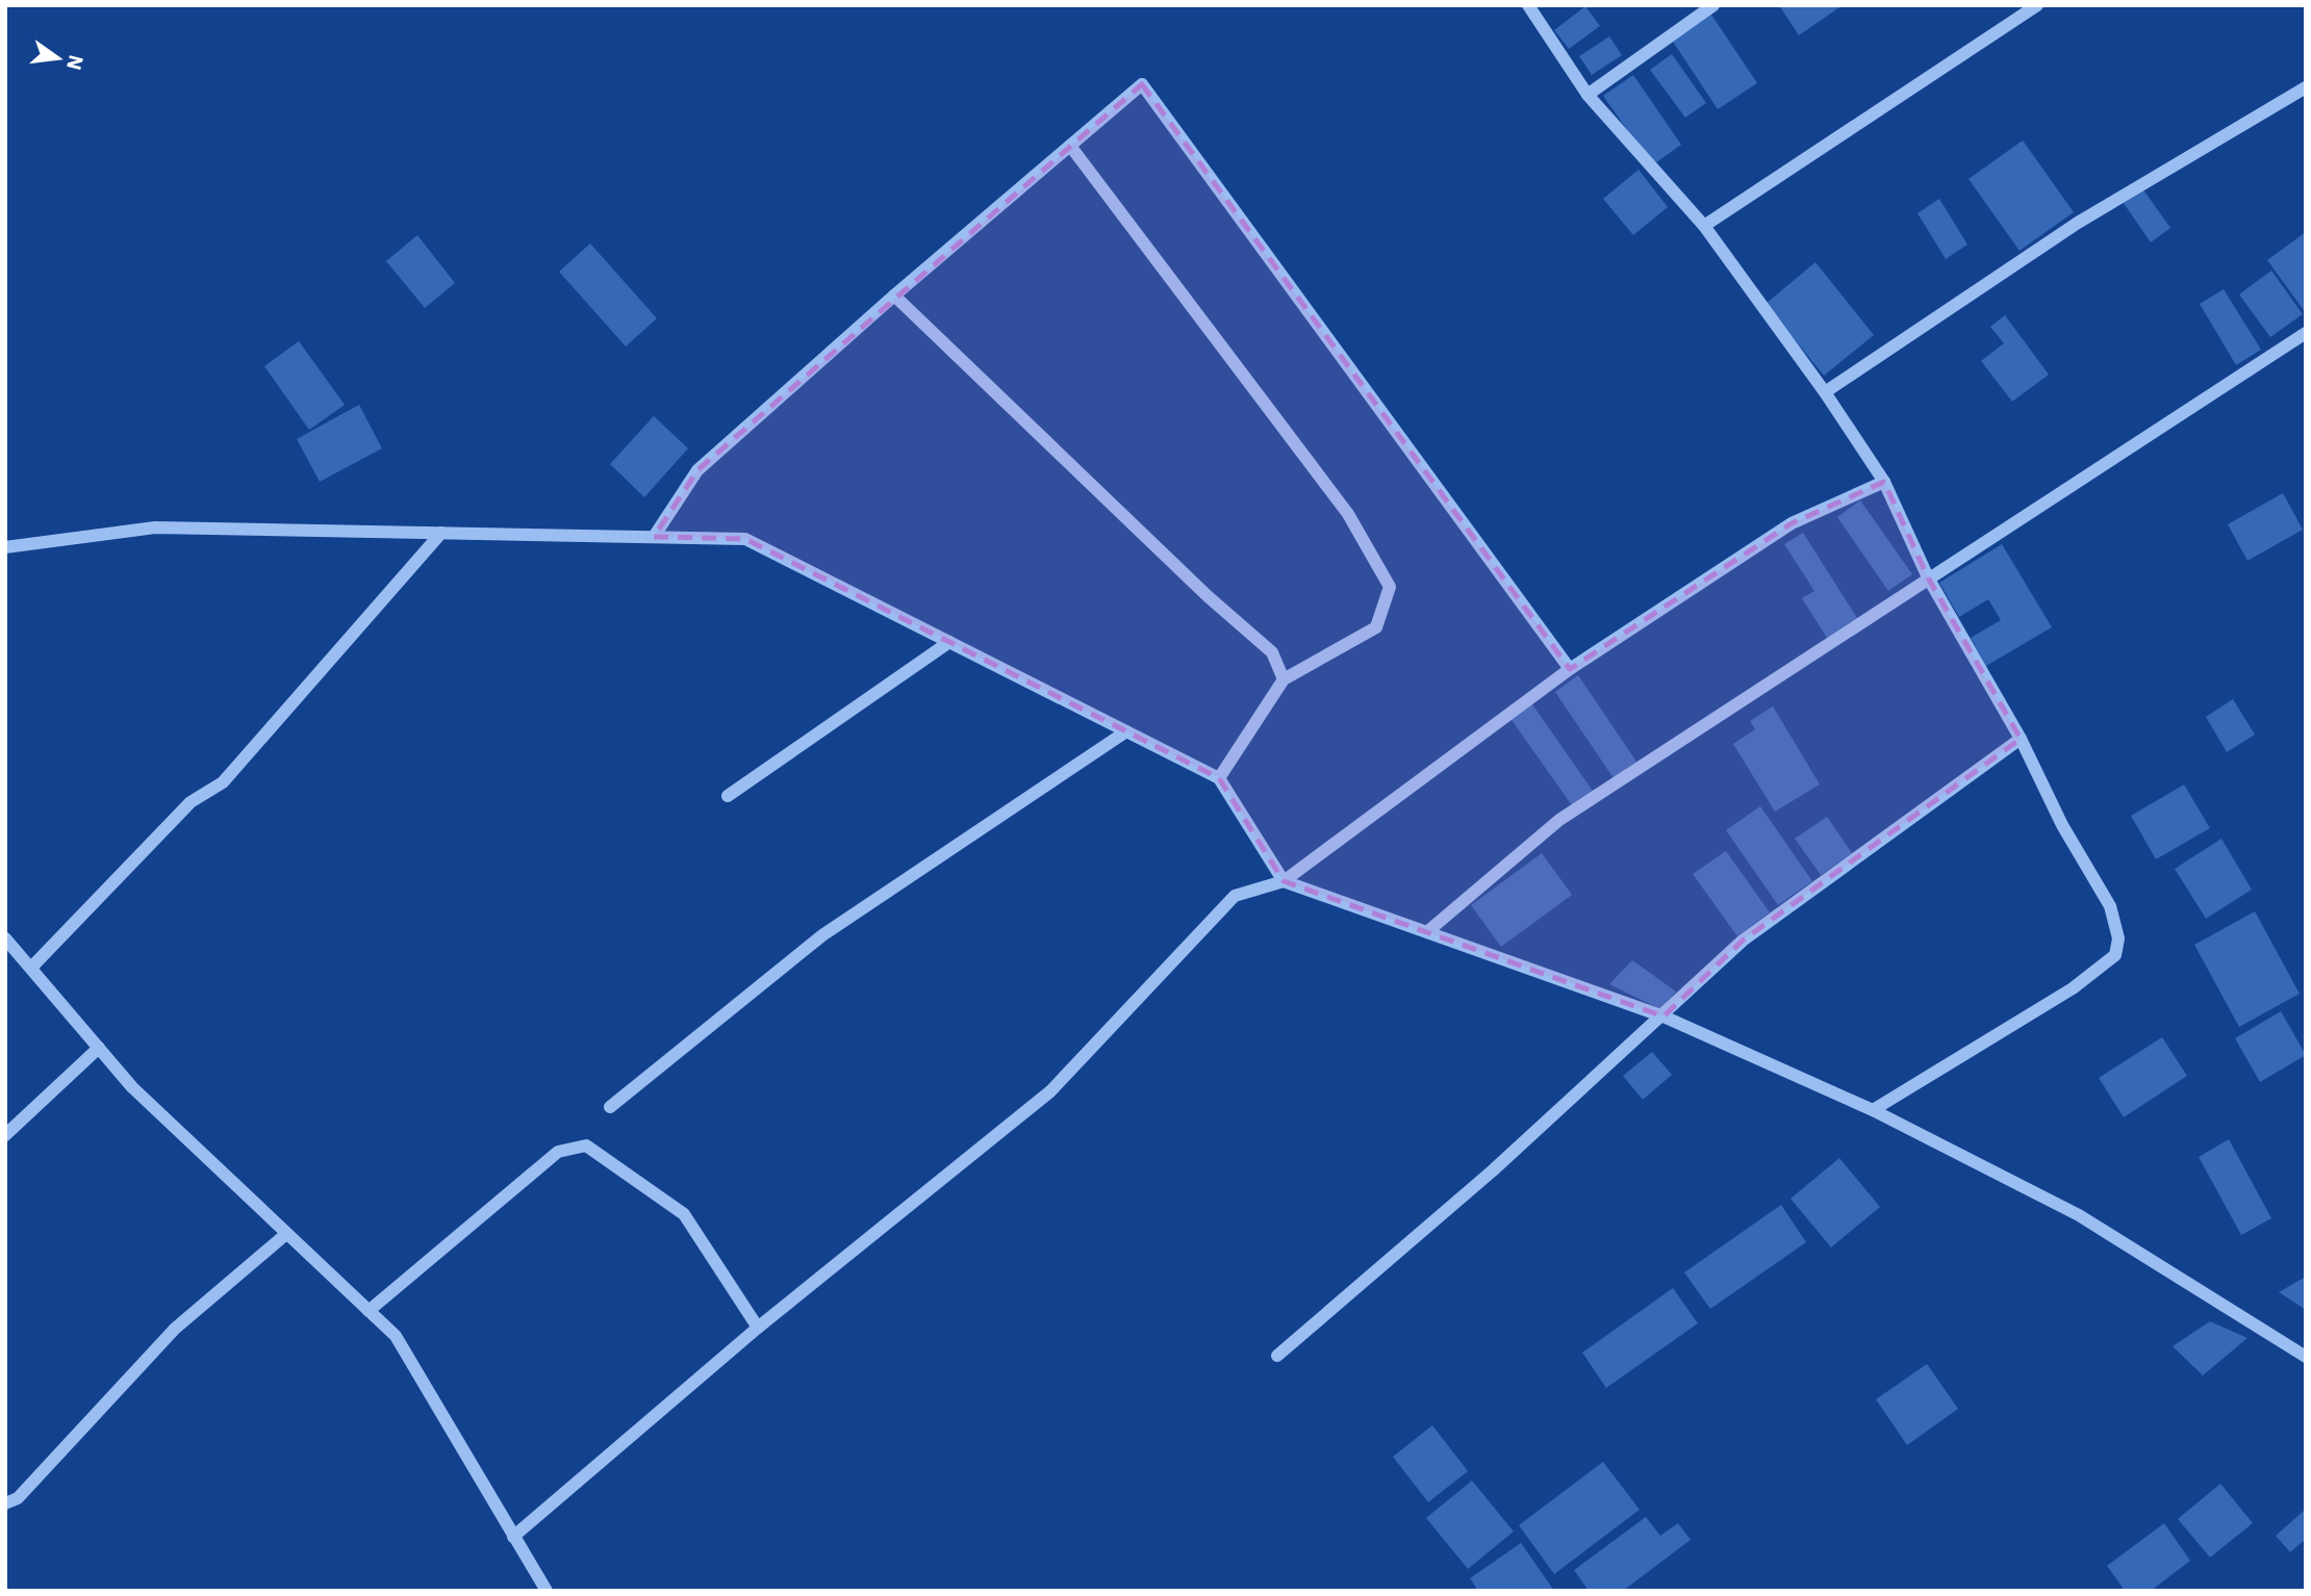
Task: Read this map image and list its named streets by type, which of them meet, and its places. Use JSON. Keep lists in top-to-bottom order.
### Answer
{
  "north": "right"
}
